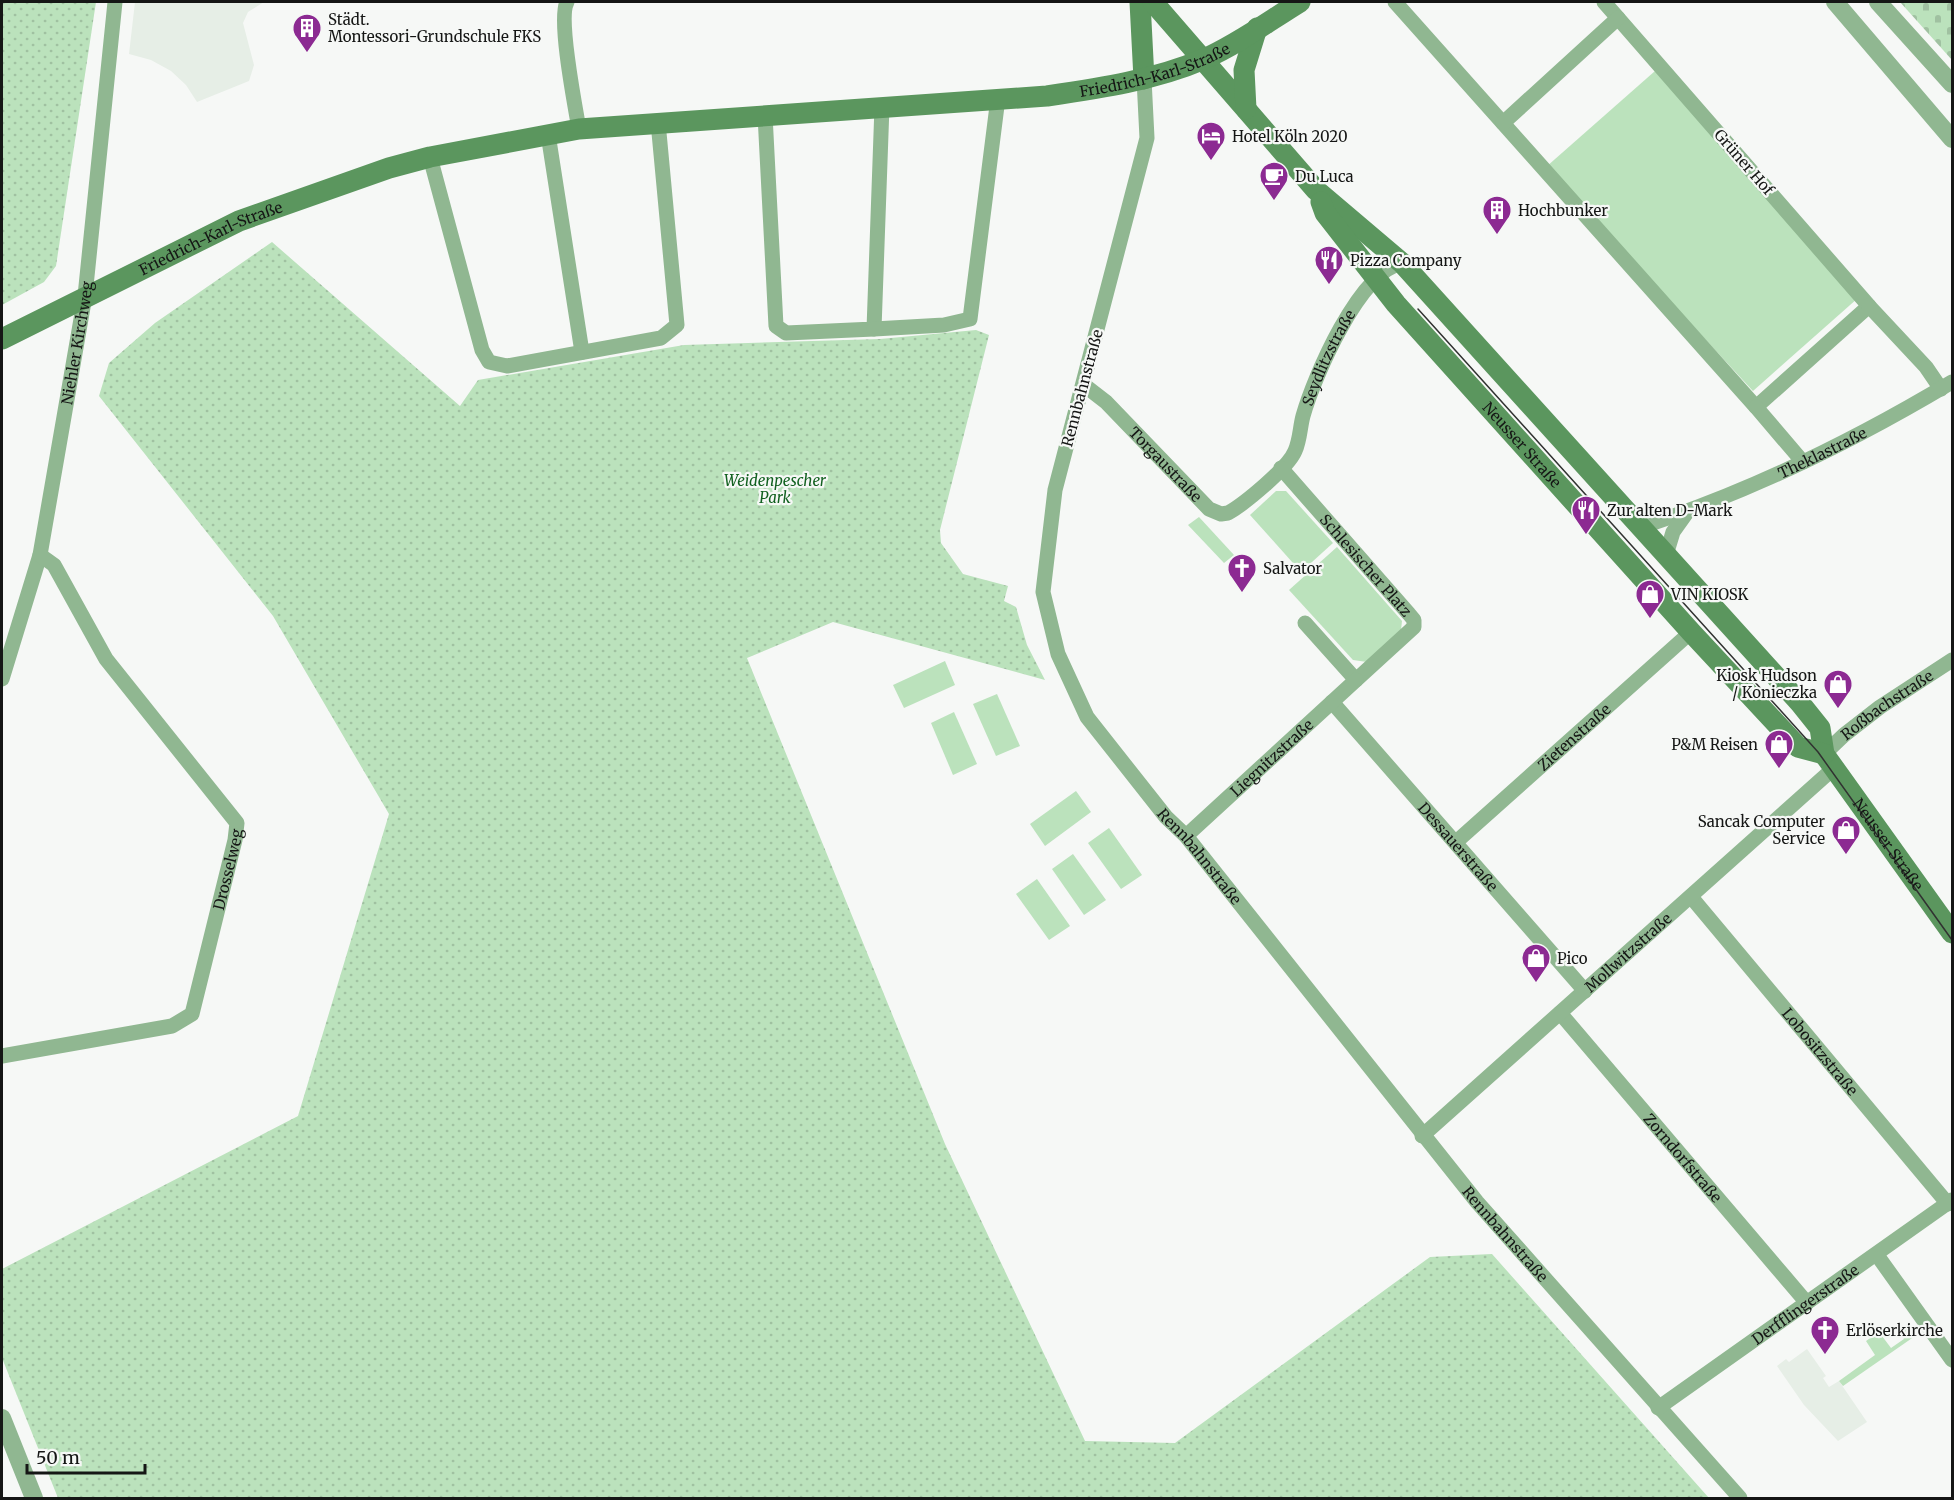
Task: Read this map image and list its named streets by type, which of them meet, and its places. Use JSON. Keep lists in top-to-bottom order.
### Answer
{
  "streets": {
    "main road": ["Friedrich-Karl-Straße", "Neusser Straße"],
    "street": [
      "Grüner Hof",
      "Niehler Kirchweg",
      "Seydlitzstraße",
      "Rennbahnstraße",
      "Theklastraße",
      "Torgaustraße",
      "Schlesischer Platz",
      "Roßbachstraße",
      "Zietenstraße",
      "Liegnitzstraße",
      "Dessauerstraße",
      "Drosselweg",
      "Mollwitzstraße",
      "Lobositzstraße",
      "Zorndorfstraße",
      "Derfflingerstraße"
    ]
  },
  "crossings": [
    ["Friedrich-Karl-Straße", "Niehler Kirchweg"],
    ["Friedrich-Karl-Straße", "Rennbahnstraße"],
    ["Friedrich-Karl-Straße", "Neusser Straße"],
    ["Grüner Hof", "Theklastraße"],
    ["Niehler Kirchweg", "Drosselweg"],
    ["Seydlitzstraße", "Neusser Straße"],
    ["Seydlitzstraße", "Torgaustraße"],
    ["Seydlitzstraße", "Schlesischer Platz"],
    ["Rennbahnstraße", "Torgaustraße"],
    ["Rennbahnstraße", "Liegnitzstraße"],
    ["Rennbahnstraße", "Mollwitzstraße"],
    ["Rennbahnstraße", "Derfflingerstraße"],
    ["Neusser Straße", "Theklastraße"],
    ["Neusser Straße", "Roßbachstraße"],
    ["Neusser Straße", "Zietenstraße"],
    ["Neusser Straße", "Mollwitzstraße"],
    ["Torgaustraße", "Schlesischer Platz"],
    ["Schlesischer Platz", "Liegnitzstraße"],
    ["Roßbachstraße", "Mollwitzstraße"],
    ["Zietenstraße", "Dessauerstraße"],
    ["Liegnitzstraße", "Dessauerstraße"],
    ["Dessauerstraße", "Mollwitzstraße"],
    ["Mollwitzstraße", "Lobositzstraße"],
    ["Mollwitzstraße", "Zorndorfstraße"],
    ["Lobositzstraße", "Derfflingerstraße"],
    ["Zorndorfstraße", "Derfflingerstraße"]
  ],
  "parks": ["Weidenpescher Park"],
  "places": {
    "building": ["Städt. Montessori-Grundschule FKS", "Hochbunker"],
    "hotel": ["Hotel Köln 2020"],
    "cafe": ["Du Luca"],
    "restaurant": ["Pizza Company", "Zur alten D-Mark"],
    "church": ["Salvator", "Erlöserkirche"],
    "shop": [
      "VIN KIOSK",
      "Kiosk Hudson / Konieczka",
      "P&M Reisen",
      "Sancak Computer Service",
      "Pico"
    ]
  },
  "scale_bar": "50 m"
}
